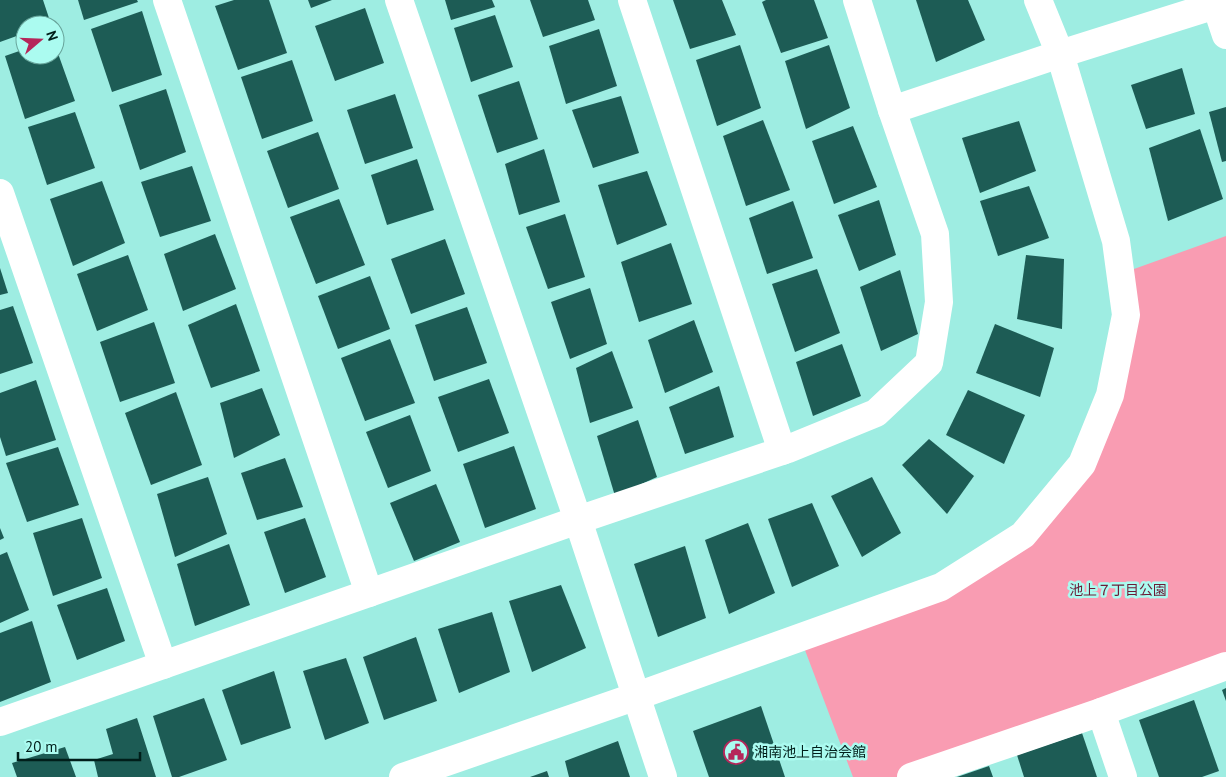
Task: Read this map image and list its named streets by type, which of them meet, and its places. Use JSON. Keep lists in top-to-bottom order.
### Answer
{
  "parks": ["池上７丁目公園"],
  "places": {
    "public building": ["湘南池上自治会館"]
  },
  "scale_bar": "20 m",
  "north": "right"
}
